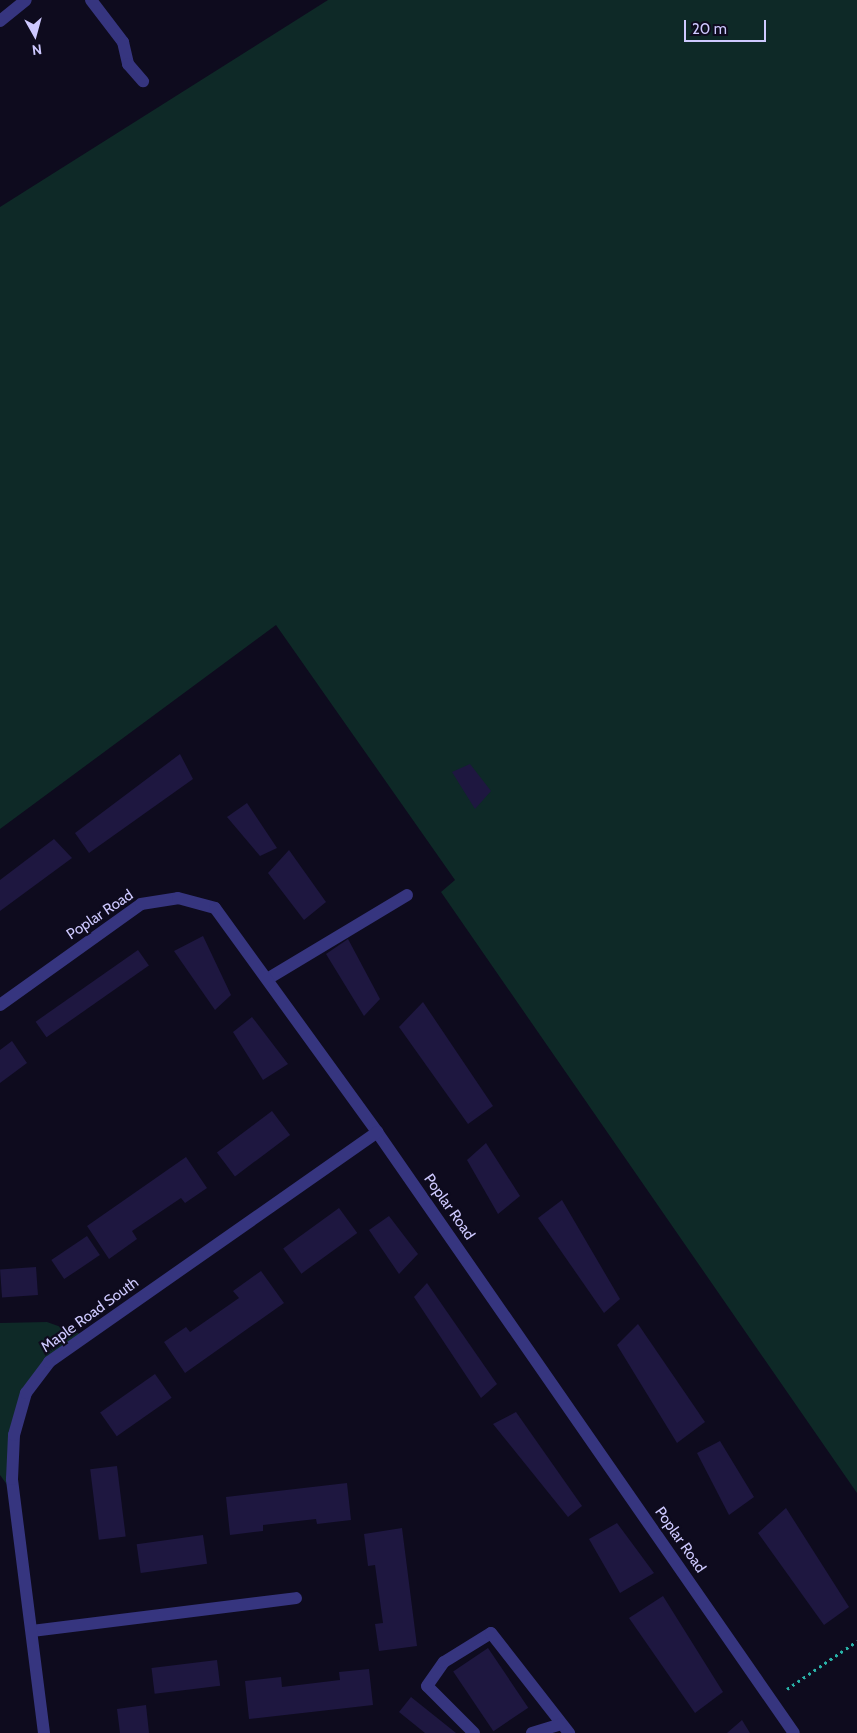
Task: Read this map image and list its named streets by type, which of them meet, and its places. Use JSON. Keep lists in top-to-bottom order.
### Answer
{
  "streets": {
    "street": ["Poplar Road", "Maple Road South"]
  },
  "crossings": [
    ["Poplar Road", "Maple Road South"]
  ],
  "scale_bar": "20 m",
  "north": "bottom"
}
